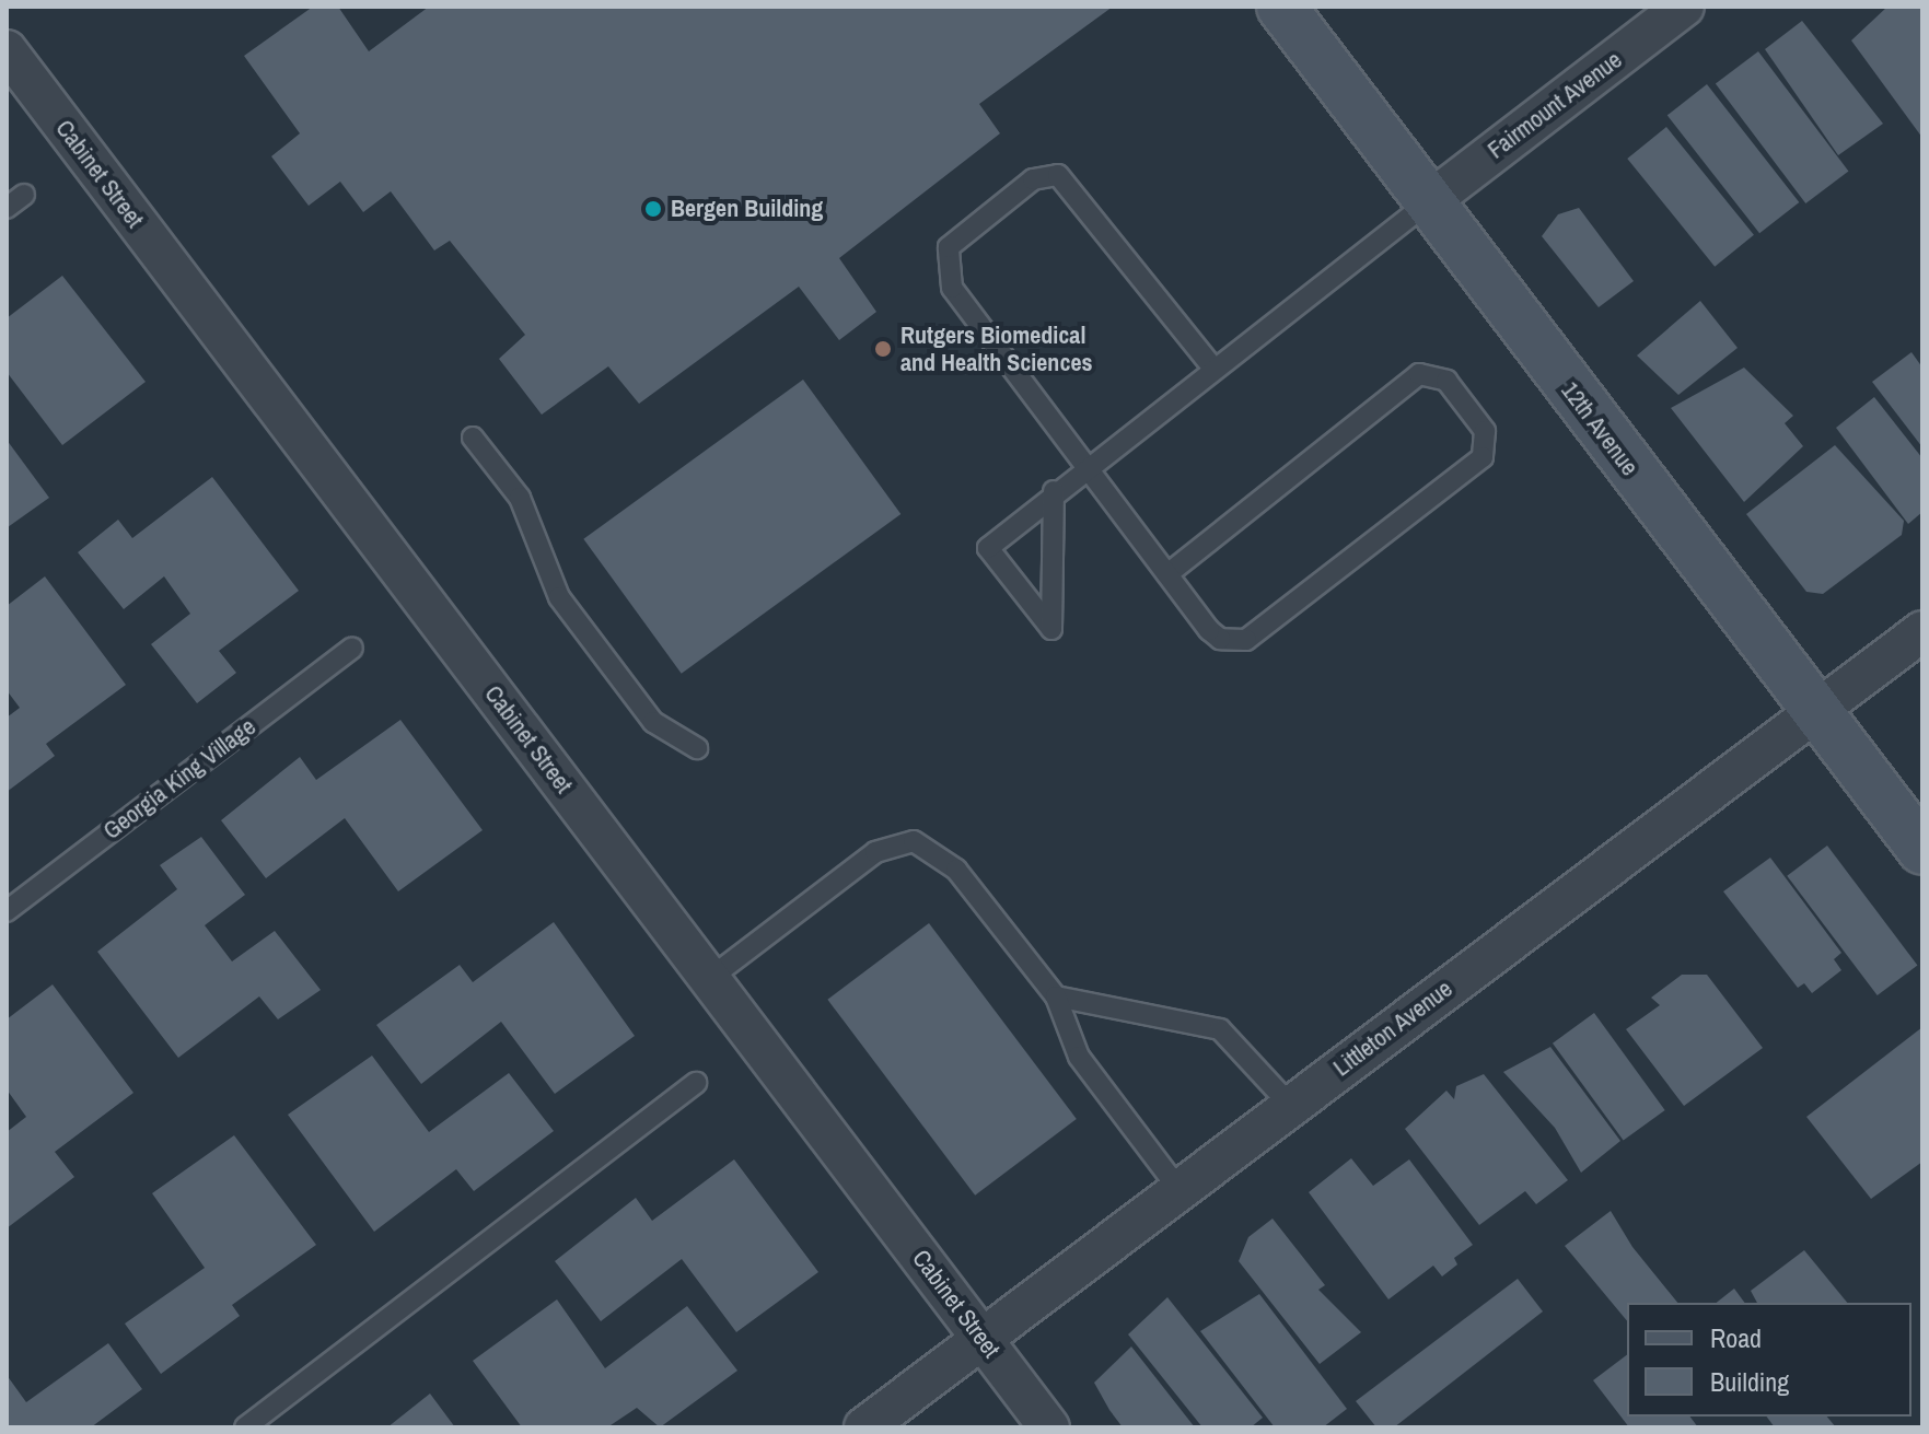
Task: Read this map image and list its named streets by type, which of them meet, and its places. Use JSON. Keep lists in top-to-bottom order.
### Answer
{
  "streets": {
    "street": [
      "Fairmount Avenue",
      "Cabinet Street",
      "12th Avenue",
      "Littleton Avenue"
    ],
    "lane": ["Georgia King Village"]
  },
  "crossings": [
    ["Fairmount Avenue", "12th Avenue"],
    ["Cabinet Street", "Littleton Avenue"],
    ["12th Avenue", "Littleton Avenue"]
  ],
  "places": ["Bergen Building", "Rutgers Biomedical and Health Sciences"],
  "legend": ["Road", "Building"]
}
